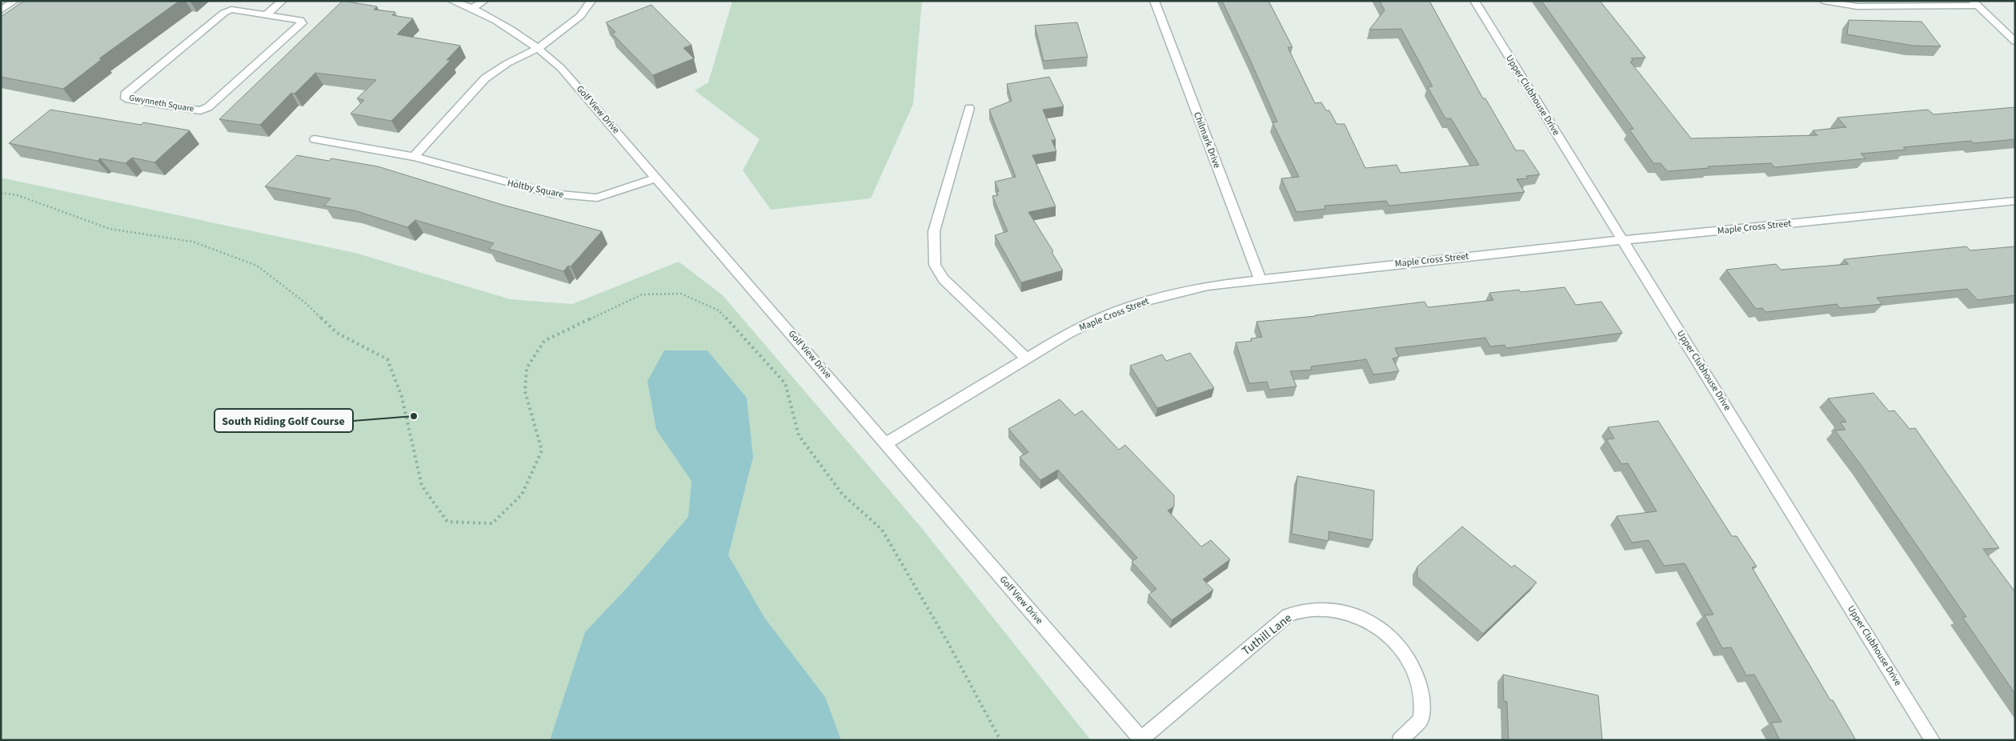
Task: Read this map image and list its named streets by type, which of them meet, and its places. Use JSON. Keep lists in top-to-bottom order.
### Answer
{
  "streets": {
    "street": [
      "Upper Clubhouse Drive",
      "Gwynneth Square",
      "Golf View Drive",
      "Chilmark Drive",
      "Holtby Square",
      "Maple Cross Street",
      "Tuthill Lane"
    ]
  },
  "crossings": [
    ["Upper Clubhouse Drive", "Maple Cross Street"],
    ["Golf View Drive", "Holtby Square"],
    ["Golf View Drive", "Maple Cross Street"],
    ["Golf View Drive", "Tuthill Lane"],
    ["Chilmark Drive", "Maple Cross Street"]
  ],
  "places": ["South Riding Golf Course"]
}
